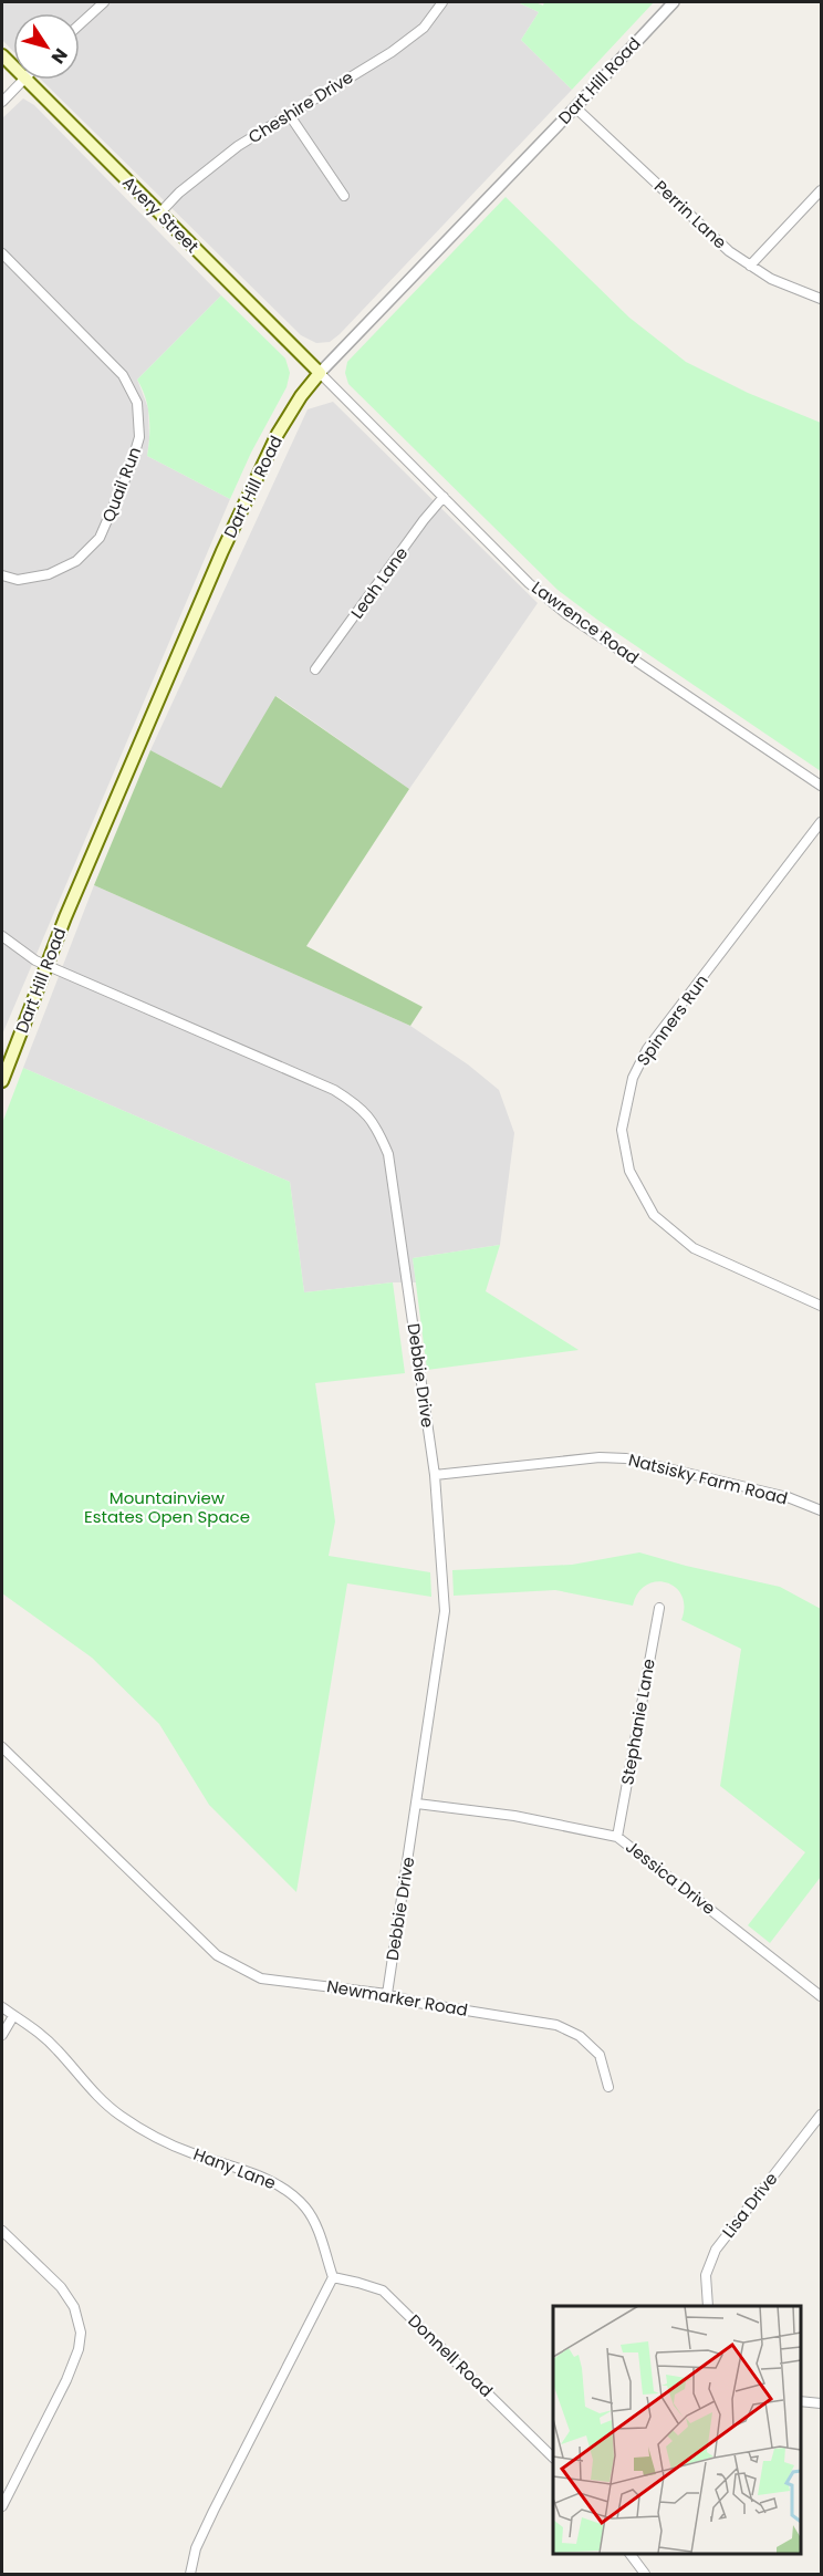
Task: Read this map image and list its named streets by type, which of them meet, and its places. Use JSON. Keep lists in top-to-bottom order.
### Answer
{
  "streets": {
    "main road": ["Dart Hill Road", "Avery Street"],
    "street": [
      "Cheshire Drive",
      "Perrin Lane",
      "Quail Run",
      "Leah Lane",
      "Lawrence Road",
      "Spinners Run",
      "Debbie Drive",
      "Natsisky Farm Road",
      "Stephanie Lane",
      "Jessica Drive",
      "Newmarker Road",
      "Hany Lane",
      "Lisa Drive",
      "Donnell Road"
    ]
  },
  "crossings": [
    ["Dart Hill Road", "Avery Street"],
    ["Dart Hill Road", "Perrin Lane"],
    ["Dart Hill Road", "Lawrence Road"],
    ["Dart Hill Road", "Debbie Drive"],
    ["Cheshire Drive", "Avery Street"],
    ["Avery Street", "Lawrence Road"],
    ["Leah Lane", "Lawrence Road"],
    ["Debbie Drive", "Natsisky Farm Road"],
    ["Debbie Drive", "Jessica Drive"],
    ["Debbie Drive", "Newmarker Road"],
    ["Stephanie Lane", "Jessica Drive"],
    ["Hany Lane", "Donnell Road"]
  ],
  "parks": ["Mountainview Estates Open Space"],
  "north": "bottom right"
}
